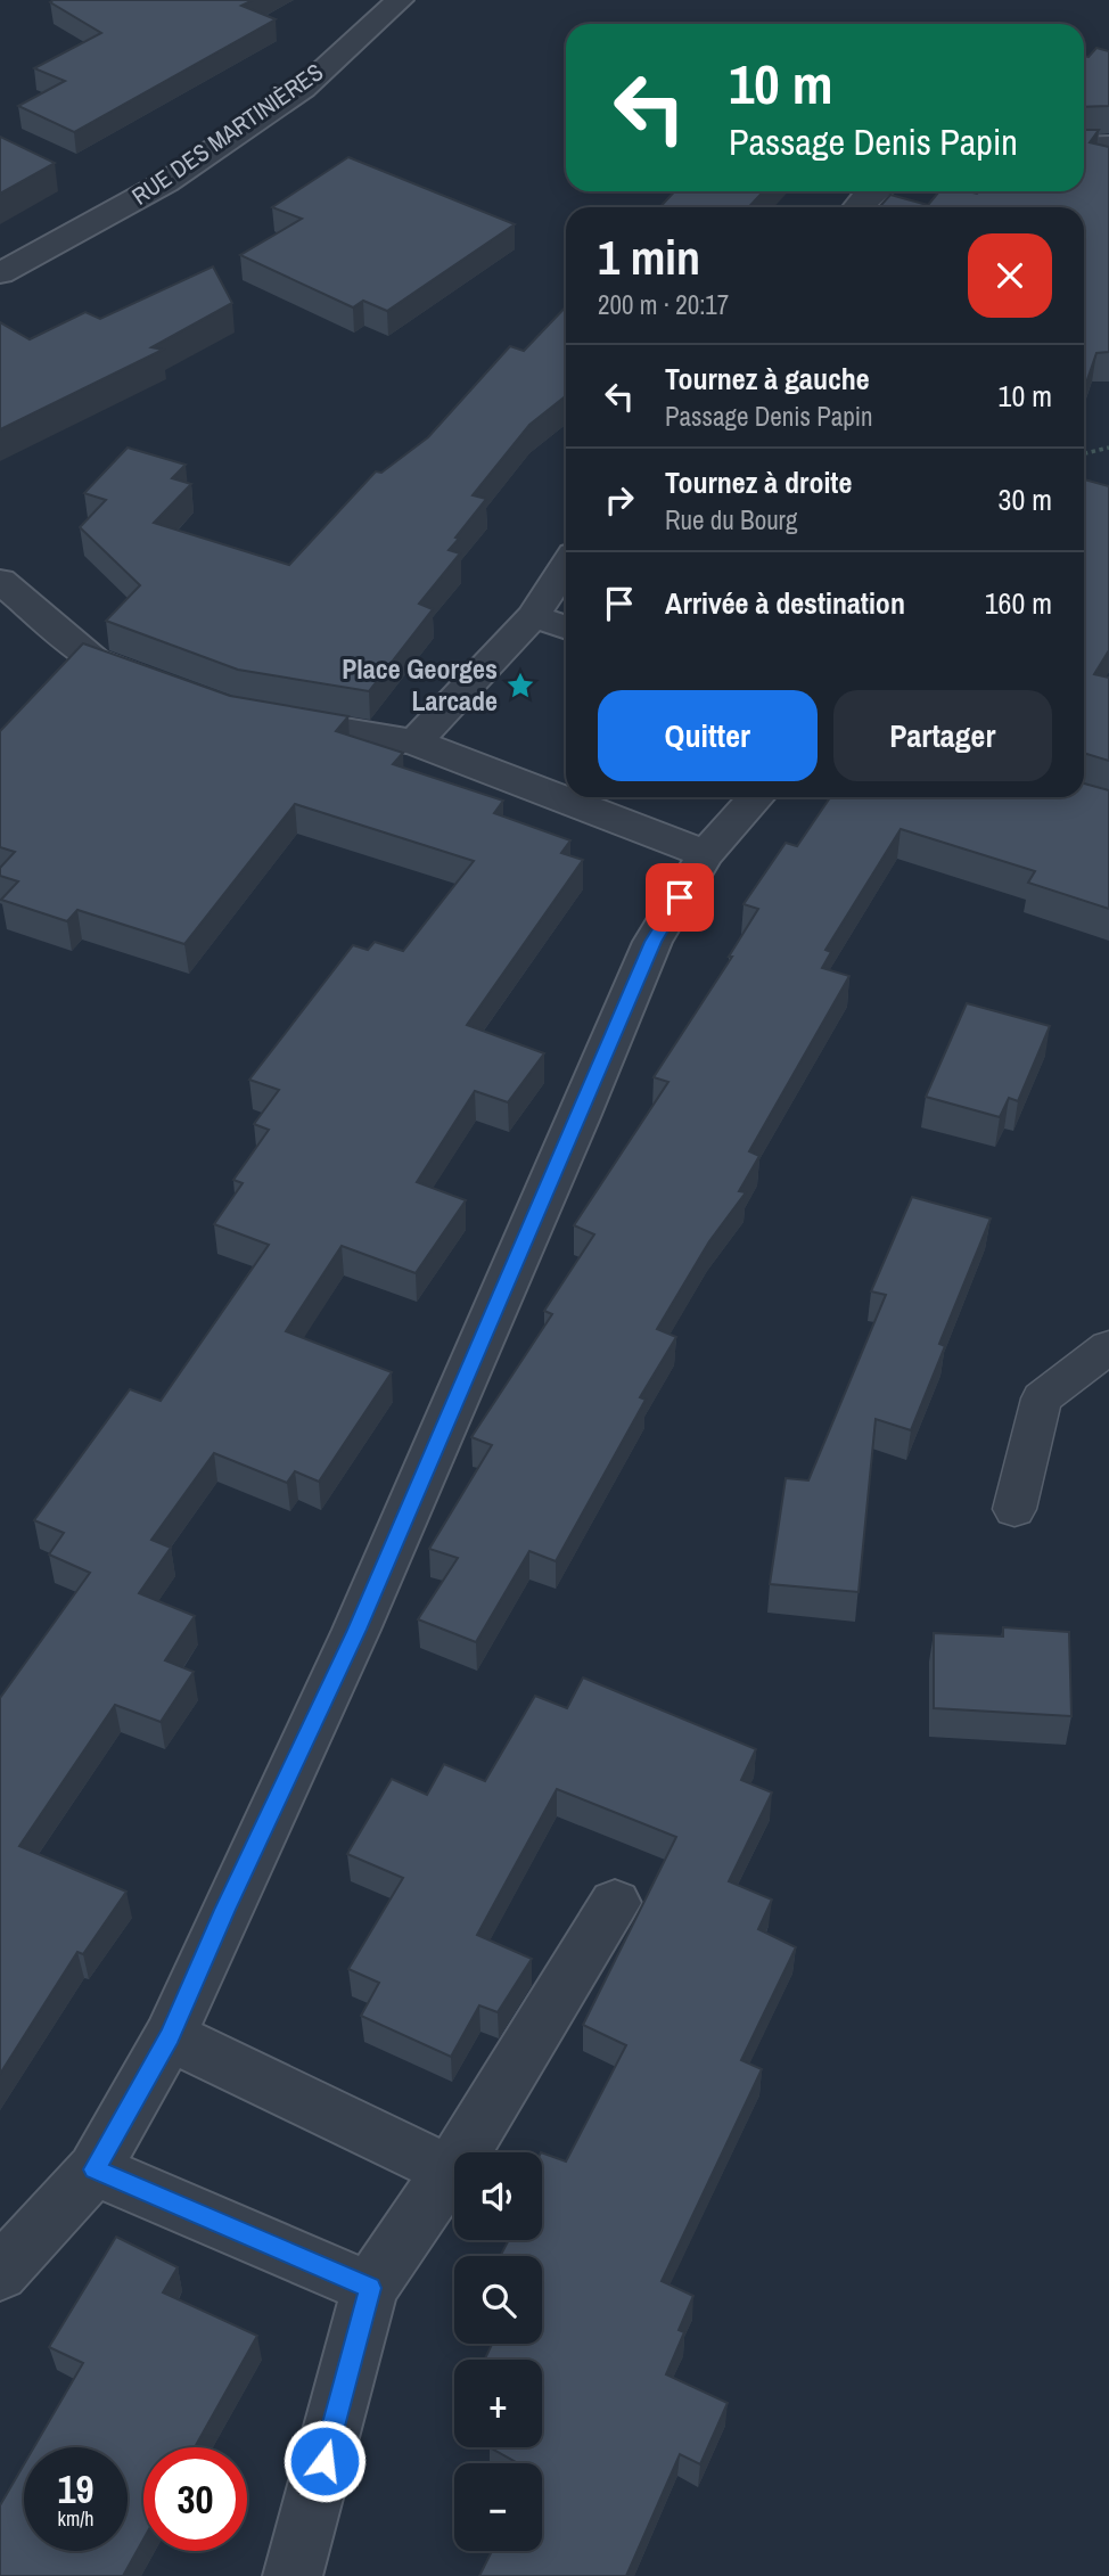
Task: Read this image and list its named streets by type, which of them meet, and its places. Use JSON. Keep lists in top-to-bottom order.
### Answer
{
  "streets": {
    "street": ["RUE DES MARTINIÈRES"]
  },
  "places": {
    "place": ["Place Georges Larcade"]
  },
  "page": {
    "turn": ["10 m", "Passage Denis Papin"],
    "heading": ["1 min", "200 m · 20:17"],
    "list": [
      {
        "name": "Tournez à gauche",
        "note": "Passage Denis Papin",
        "value": "10 m"
      },
      {
        "name": "Tournez à droite",
        "note": "Rue du Bourg",
        "value": "30 m"
      },
      {
        "name": "Arrivée à destination",
        "value": "160 m"
      }
    ],
    "buttons": ["Quitter", "Partager"],
    "map_buttons": ["+", "−"],
    "speed": "19 km/h",
    "limit": "30"
  }
}
